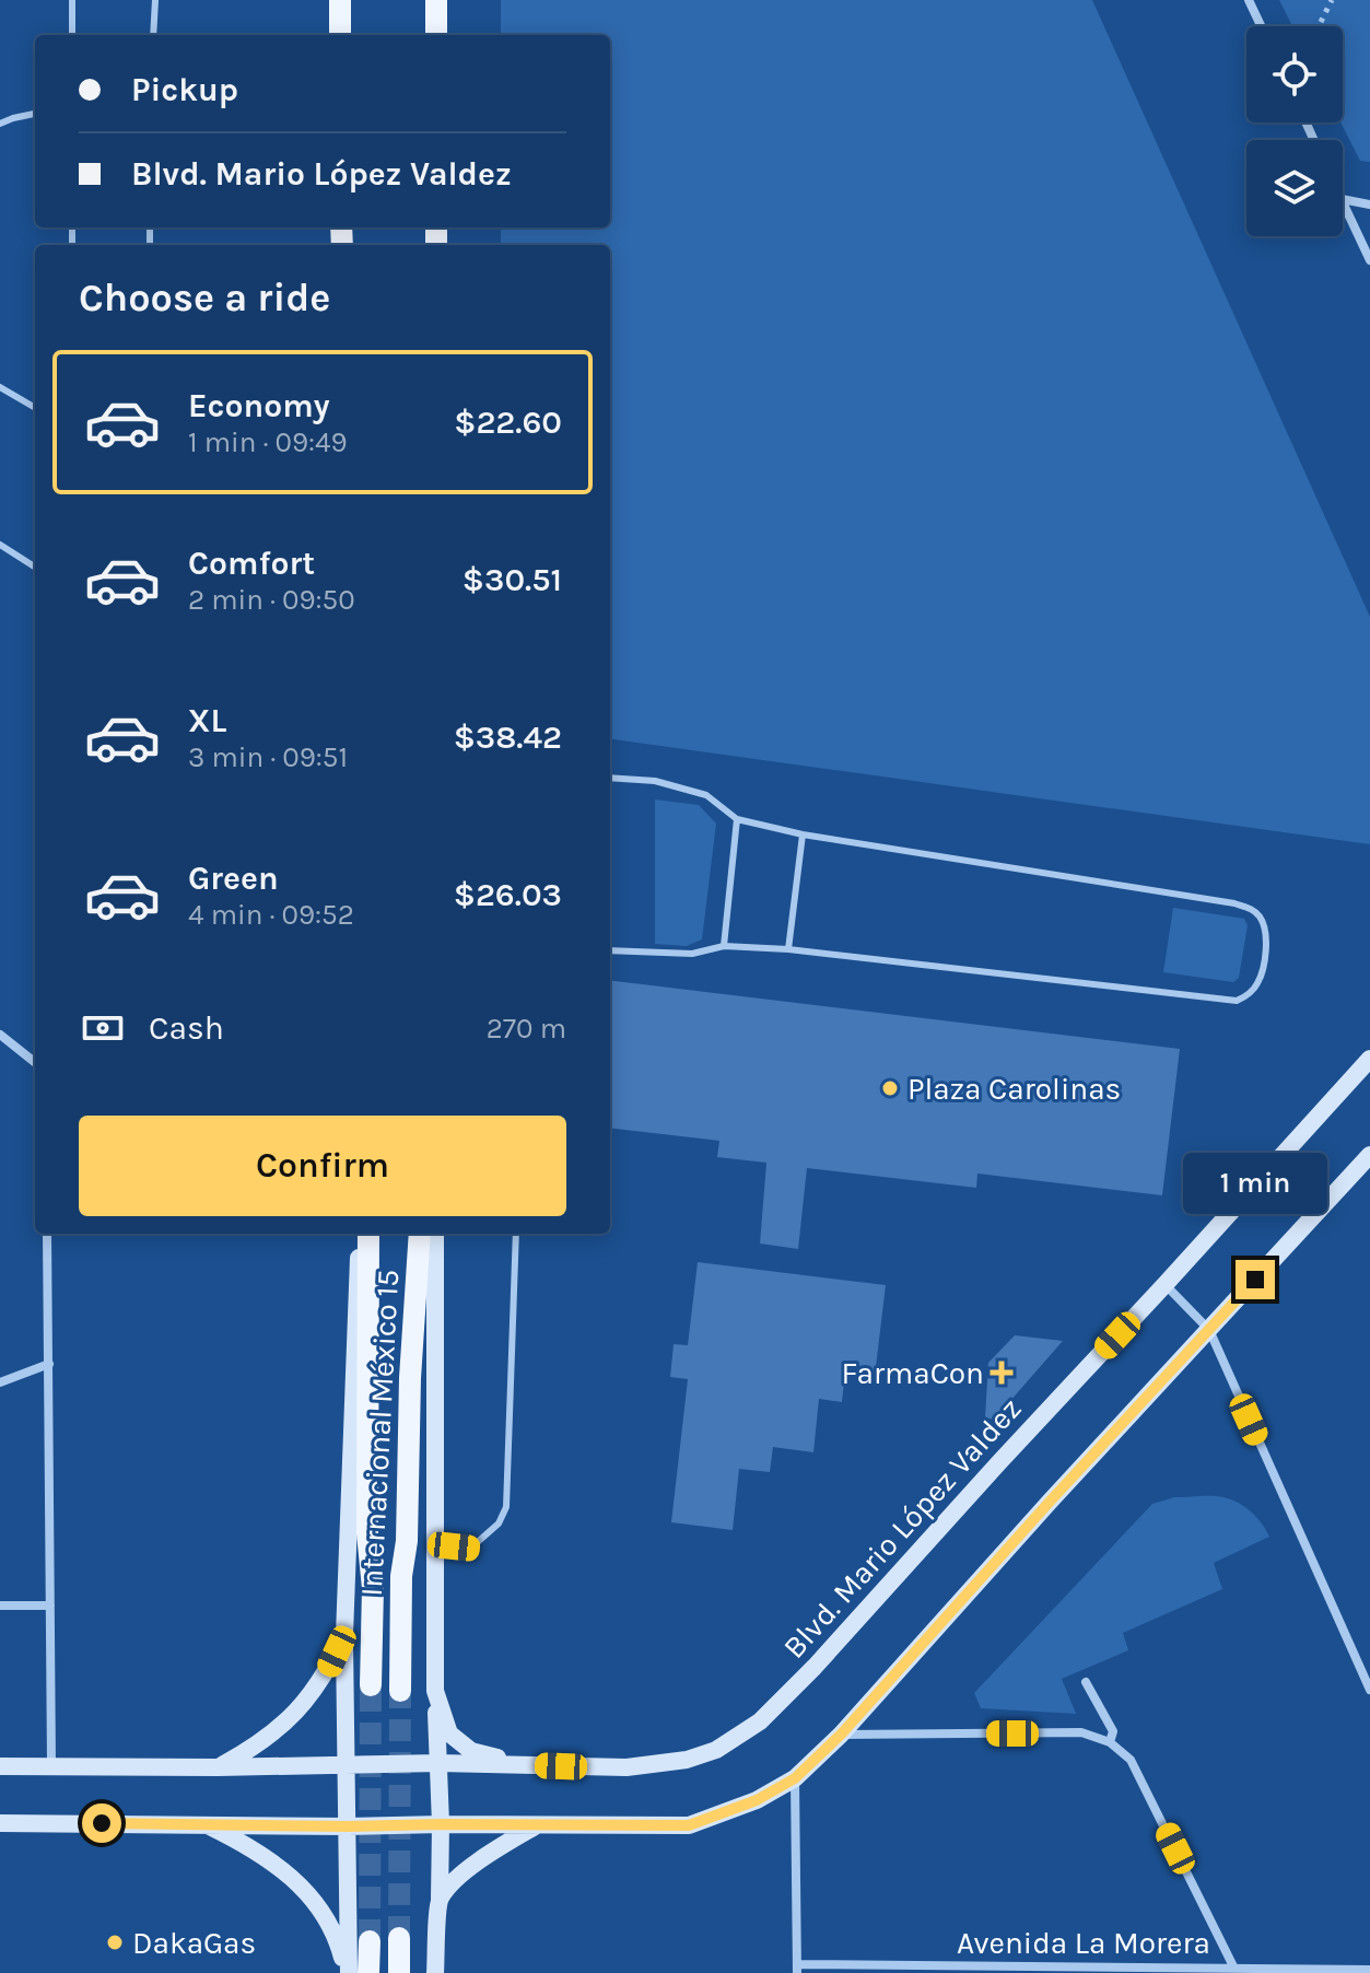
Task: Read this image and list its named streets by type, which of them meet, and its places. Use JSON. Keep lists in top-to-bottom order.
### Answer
{
  "streets": {
    "main road": ["Internacional México 15"],
    "street": ["Blvd. Mario López Valdez", "Avenida La Morera"]
  },
  "places": {
    "other": ["Plaza Carolinas", "DakaGas"],
    "health": ["FarmaCon"]
  },
  "page": {
    "banner": ["Pickup", "Blvd. Mario López Valdez"],
    "heading": "Choose a ride",
    "list": [
      {
        "name": "Economy",
        "note": "1 min · 09:49",
        "value": "$22.60"
      },
      {
        "name": "Comfort",
        "note": "2 min · 09:50",
        "value": "$30.51"
      },
      {
        "name": "XL",
        "note": "3 min · 09:51",
        "value": "$38.42"
      },
      {
        "name": "Green",
        "note": "4 min · 09:52",
        "value": "$26.03"
      }
    ],
    "pay": ["Cash", "270 m"],
    "buttons": "Confirm",
    "bubble": "1 min"
  }
}
